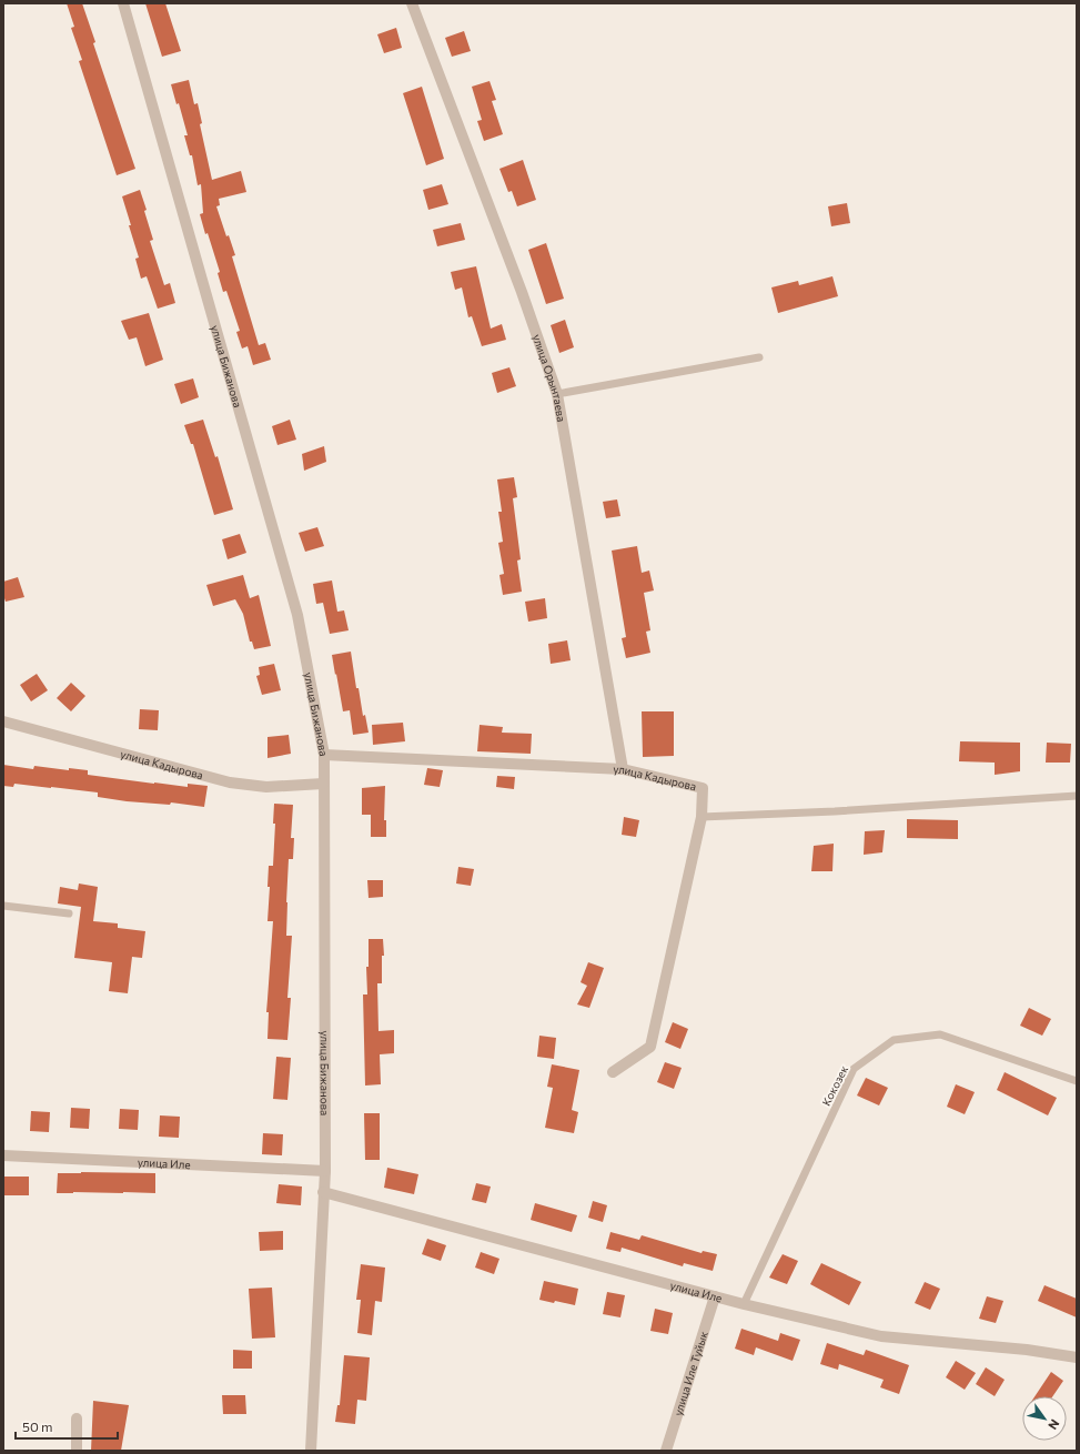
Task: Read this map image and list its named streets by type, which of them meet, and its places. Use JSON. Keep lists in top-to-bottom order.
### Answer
{
  "streets": {
    "street": [
      "улица Бижанова",
      "улица Орынтаева",
      "улица Кадырова",
      "улица Иле",
      "улица Иле Туйык"
    ],
    "lane": ["Кокозек"]
  },
  "crossings": [
    ["улица Бижанова", "улица Кадырова"],
    ["улица Бижанова", "улица Иле"],
    ["улица Орынтаева", "улица Кадырова"],
    ["Кокозек", "улица Иле"],
    ["улица Иле", "улица Иле Туйык"]
  ],
  "scale_bar": "50 m",
  "north": "bottom right"
}
